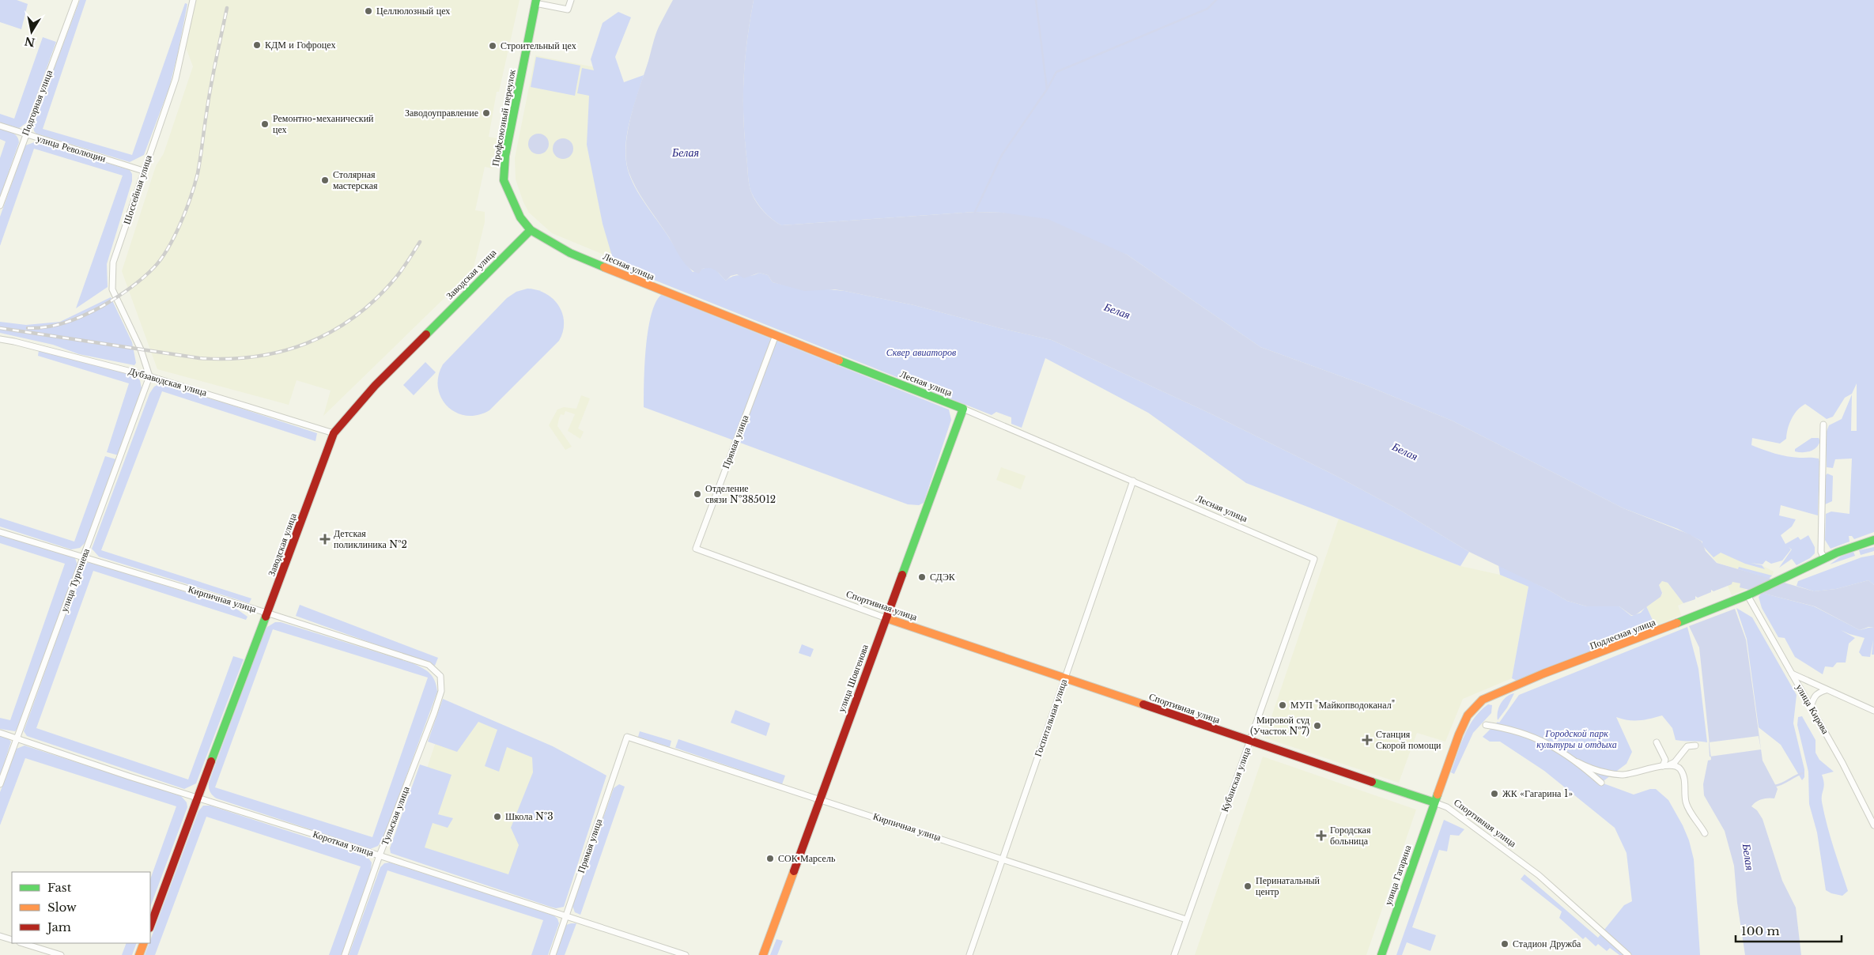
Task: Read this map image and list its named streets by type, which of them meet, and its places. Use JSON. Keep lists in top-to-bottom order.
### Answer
{
  "streets": {
    "main road": [
      "Профсоюзный переулок",
      "Лесная улица",
      "Заводская улица",
      "Спортивная улица",
      "Подлесная улица",
      "улица Шовгенова",
      "улица Гагарина"
    ],
    "street": [
      "Подгорная улица",
      "улица Революции",
      "Шоссейная улица",
      "Дубзаводская улица",
      "Прямая улица",
      "улица Тургенева",
      "Кирпичная улица",
      "улица Кирова",
      "Госпитальная улица",
      "Кубанская улица",
      "Тульская улица",
      "Короткая улица"
    ]
  },
  "crossings": [
    ["Подгорная улица", "улица Революции"],
    ["Профсоюзный переулок", "Лесная улица"],
    ["Профсоюзный переулок", "Заводская улица"],
    ["улица Революции", "Шоссейная улица"],
    ["Шоссейная улица", "Дубзаводская улица"],
    ["Шоссейная улица", "улица Тургенева"],
    ["Лесная улица", "Заводская улица"],
    ["Лесная улица", "Прямая улица"],
    ["Лесная улица", "улица Шовгенова"],
    ["Лесная улица", "Госпитальная улица"],
    ["Лесная улица", "Кубанская улица"],
    ["Заводская улица", "Дубзаводская улица"],
    ["Заводская улица", "Кирпичная улица"],
    ["Заводская улица", "Короткая улица"],
    ["Дубзаводская улица", "улица Тургенева"],
    ["Прямая улица", "Кирпичная улица"],
    ["Прямая улица", "Спортивная улица"],
    ["Прямая улица", "Короткая улица"],
    ["улица Тургенева", "Кирпичная улица"],
    ["улица Тургенева", "Короткая улица"],
    ["Кирпичная улица", "улица Шовгенова"],
    ["Кирпичная улица", "Госпитальная улица"],
    ["Кирпичная улица", "Кубанская улица"],
    ["Кирпичная улица", "Тульская улица"],
    ["Спортивная улица", "Подлесная улица"],
    ["Спортивная улица", "улица Шовгенова"],
    ["Спортивная улица", "Госпитальная улица"],
    ["Спортивная улица", "Кубанская улица"],
    ["Спортивная улица", "улица Гагарина"],
    ["Подлесная улица", "улица Кирова"],
    ["Подлесная улица", "улица Гагарина"],
    ["Тульская улица", "Короткая улица"]
  ],
  "water": ["Белая"],
  "parks": ["Сквер авиаторов", "Городской парк культуры и отдыха"],
  "places": {
    "other": [
      "Целлюлозный цех",
      "КДМ и Гофроцех",
      "Строительный цех",
      "Заводоуправление",
      "Ремонтно-механический цех",
      "Столярная мастерская",
      "Отделение связи №385012",
      "СДЭК",
      "МУП \"Майкопводоканал\"",
      "Мировой суд (Участок №7)",
      "ЖК «Гагарина 1»",
      "Школа №3",
      "СОК Марсель",
      "Перинатальный центр",
      "Стадион Дружба"
    ],
    "health": ["Детская поликлиника №2", "Станция Скорой помощи", "Городская больница"]
  },
  "legend": ["Fast", "Slow", "Jam"],
  "scale_bar": "100 m",
  "north": "bottom"
}
